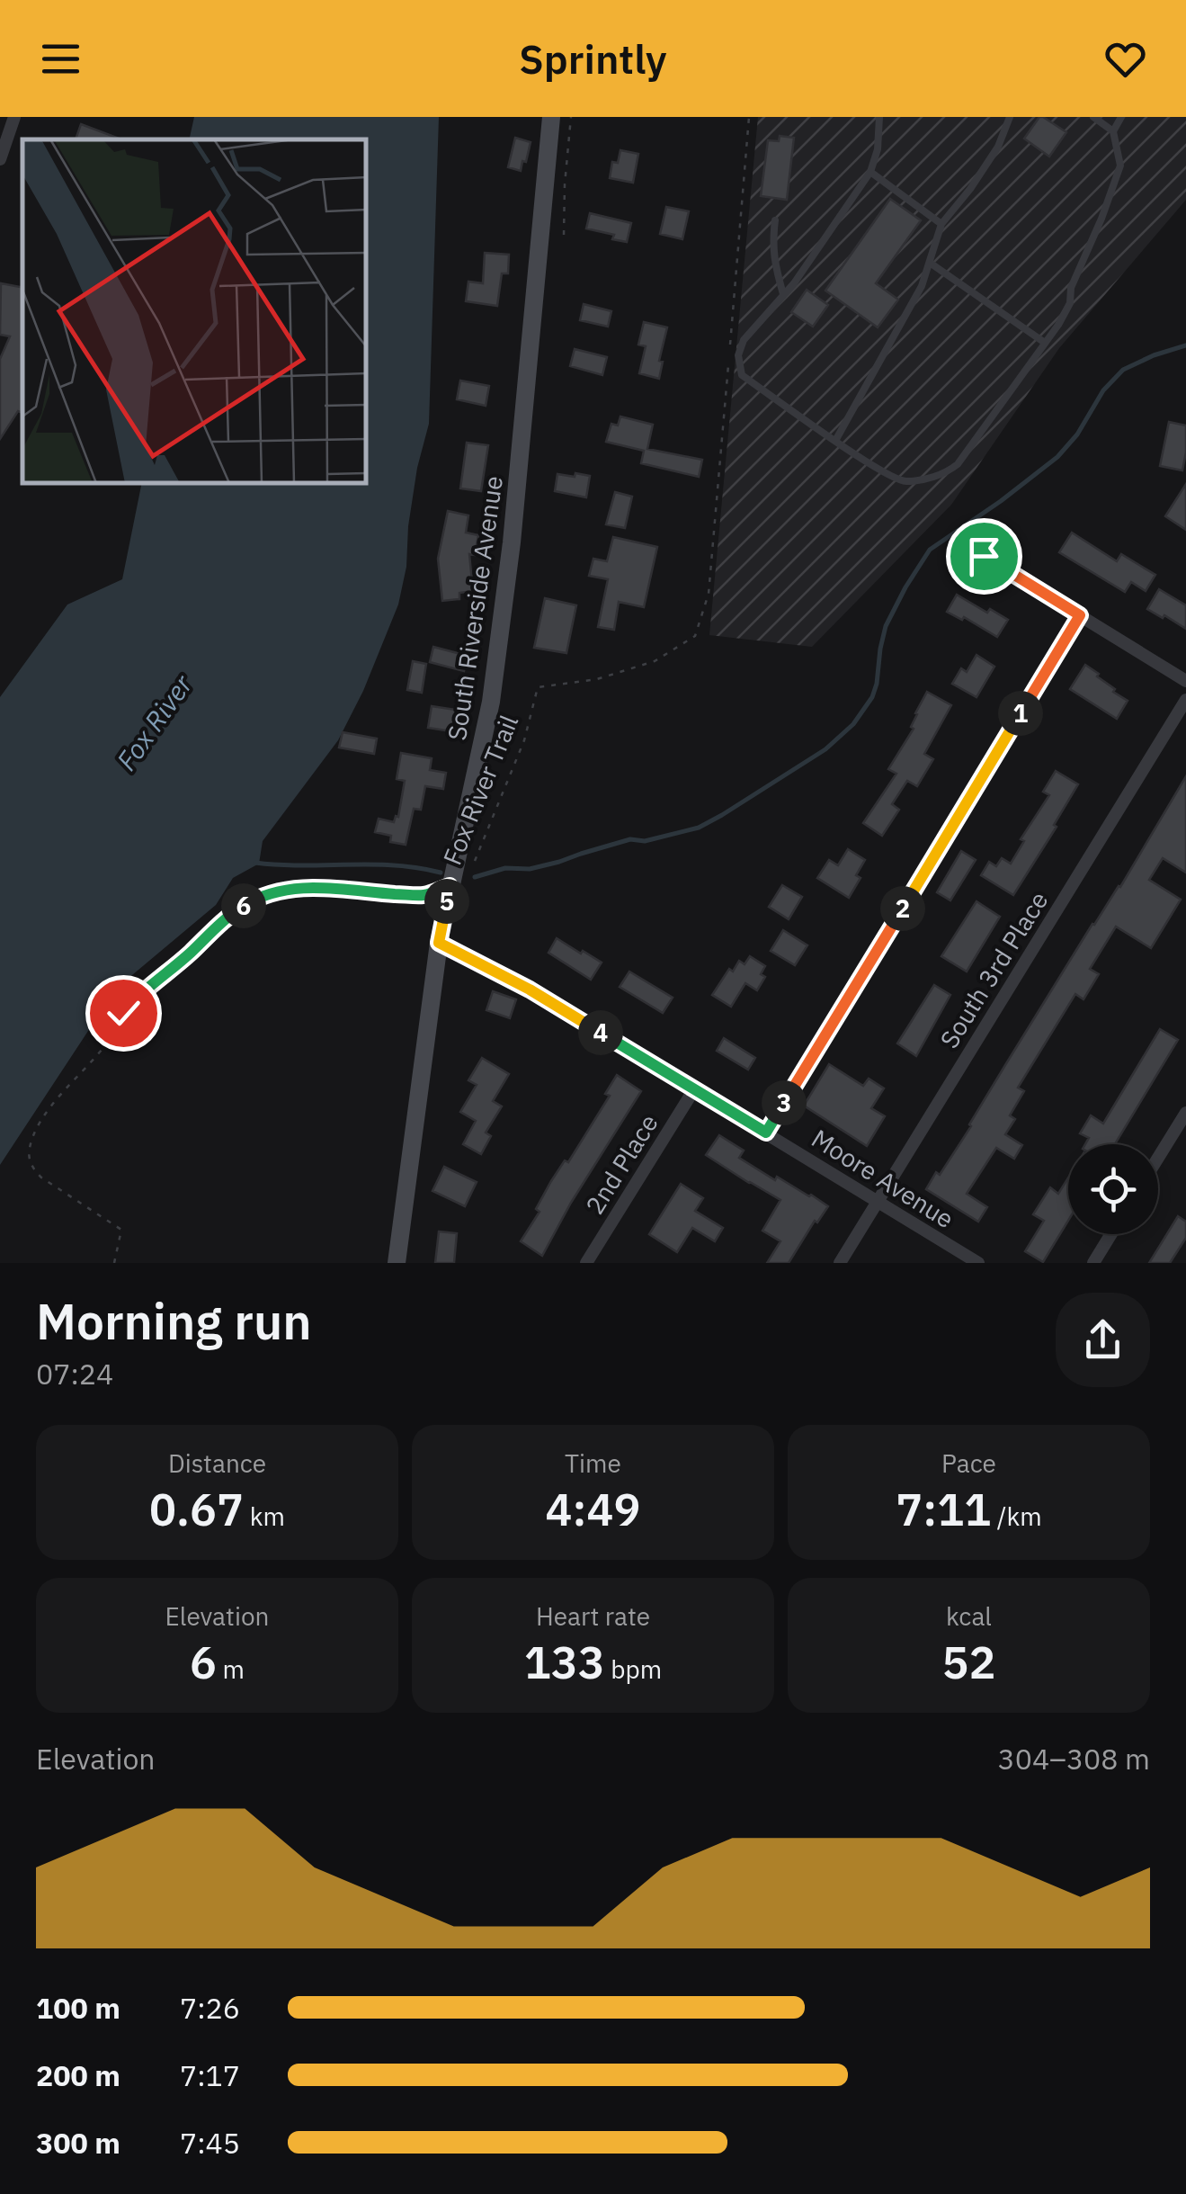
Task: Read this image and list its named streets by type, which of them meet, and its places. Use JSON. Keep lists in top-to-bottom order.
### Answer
{
  "streets": {
    "main road": ["South Riverside Avenue"],
    "street": ["South 3rd Place", "2nd Place", "Moore Avenue"],
    "path": ["Fox River Trail"]
  },
  "crossings": [
    ["South Riverside Avenue", "Fox River Trail"],
    ["South Riverside Avenue", "Moore Avenue"],
    ["South 3rd Place", "Moore Avenue"],
    ["2nd Place", "Moore Avenue"]
  ],
  "water": ["Fox River"],
  "page": {
    "header": "Sprintly",
    "pins": [
      "1",
      "5",
      "6",
      "2",
      "4",
      "3"
    ],
    "heading": ["Morning run", "07:24"],
    "stats": [
      ["Distance", "0.67 km"],
      ["Time", "4:49"],
      ["Pace", "7:11 /km"],
      ["Elevation", "6 m"],
      ["Heart rate", "133 bpm"],
      ["kcal", "52"]
    ],
    "chart": ["Elevation", "304–308 m"],
    "list": [
      {
        "name": "100 m",
        "note": "7:26"
      },
      {
        "name": "200 m",
        "note": "7:17"
      },
      {
        "name": "300 m",
        "note": "7:45"
      }
    ]
  }
}
